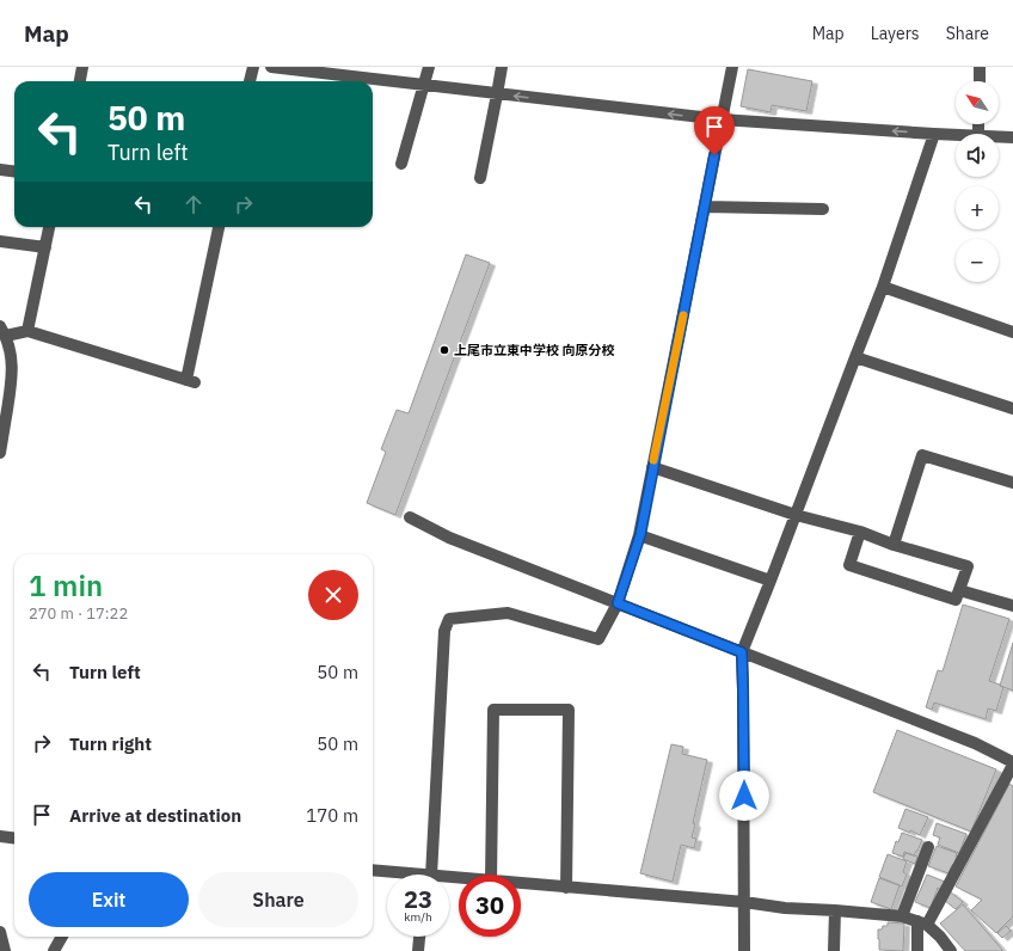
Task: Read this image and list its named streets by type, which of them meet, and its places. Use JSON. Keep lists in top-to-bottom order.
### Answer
{
  "places": ["上尾市立東中学校 向原分校"],
  "north": "top left",
  "page": {
    "header": "Map",
    "nav": ["Map", "Layers", "Share"],
    "map_buttons": ["+", "−"],
    "turn": ["50 m", "Turn left"],
    "heading": ["1 min", "270 m · 17:22"],
    "list": [
      {
        "name": "Turn left",
        "value": "50 m"
      },
      {
        "name": "Turn right",
        "value": "50 m"
      },
      {
        "name": "Arrive at destination",
        "value": "170 m"
      }
    ],
    "buttons": ["Exit", "Share"],
    "speed": "23 km/h",
    "limit": "30"
  }
}
